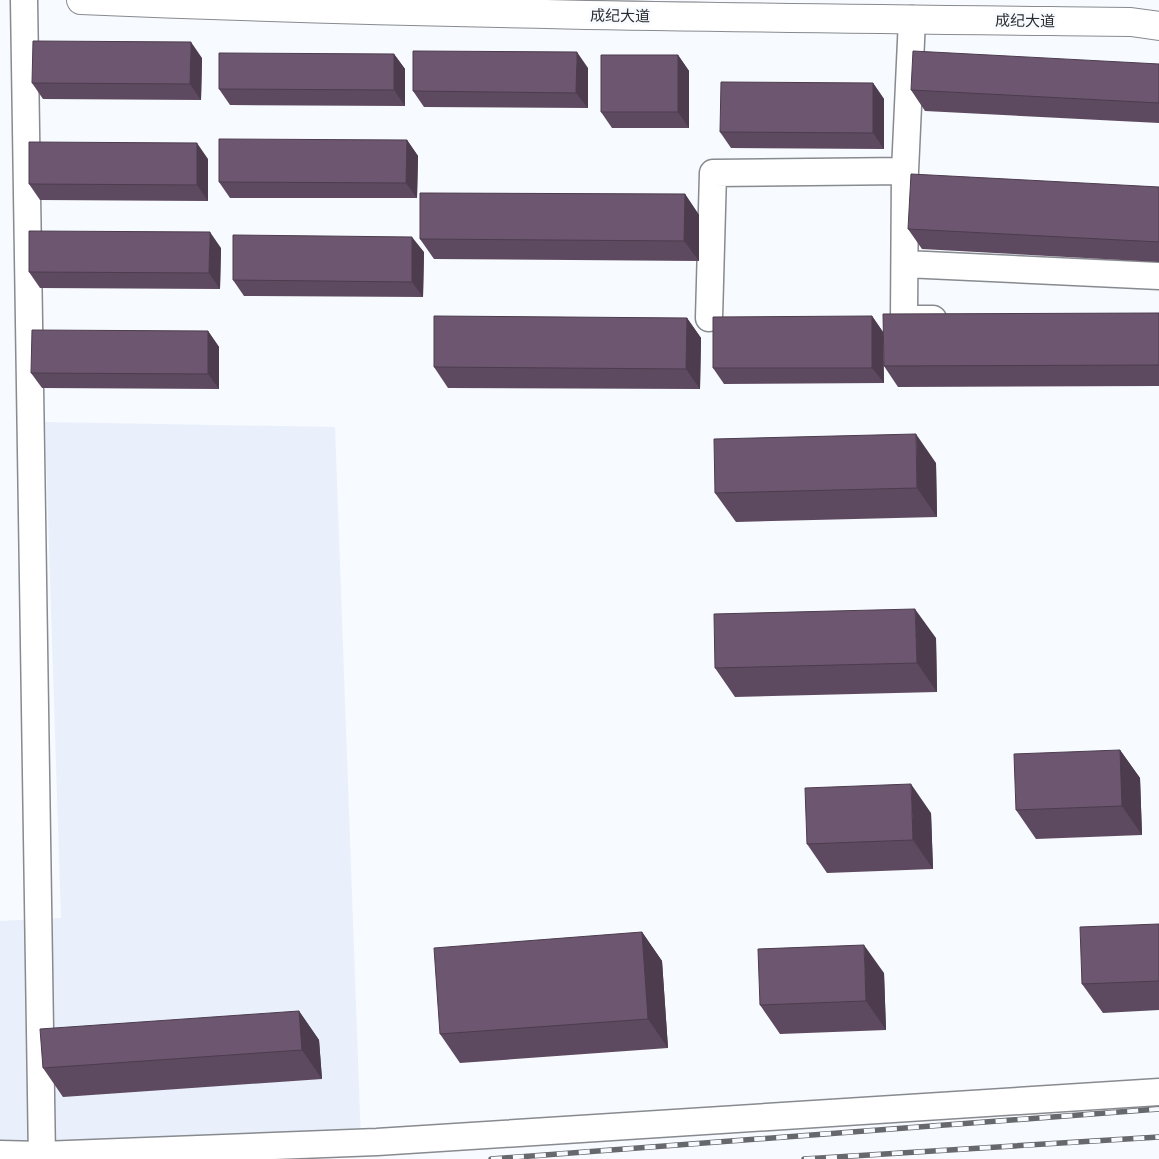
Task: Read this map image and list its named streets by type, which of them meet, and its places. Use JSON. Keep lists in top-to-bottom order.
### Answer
{
  "streets": {
    "main road": ["成纪大道"]
  }
}
